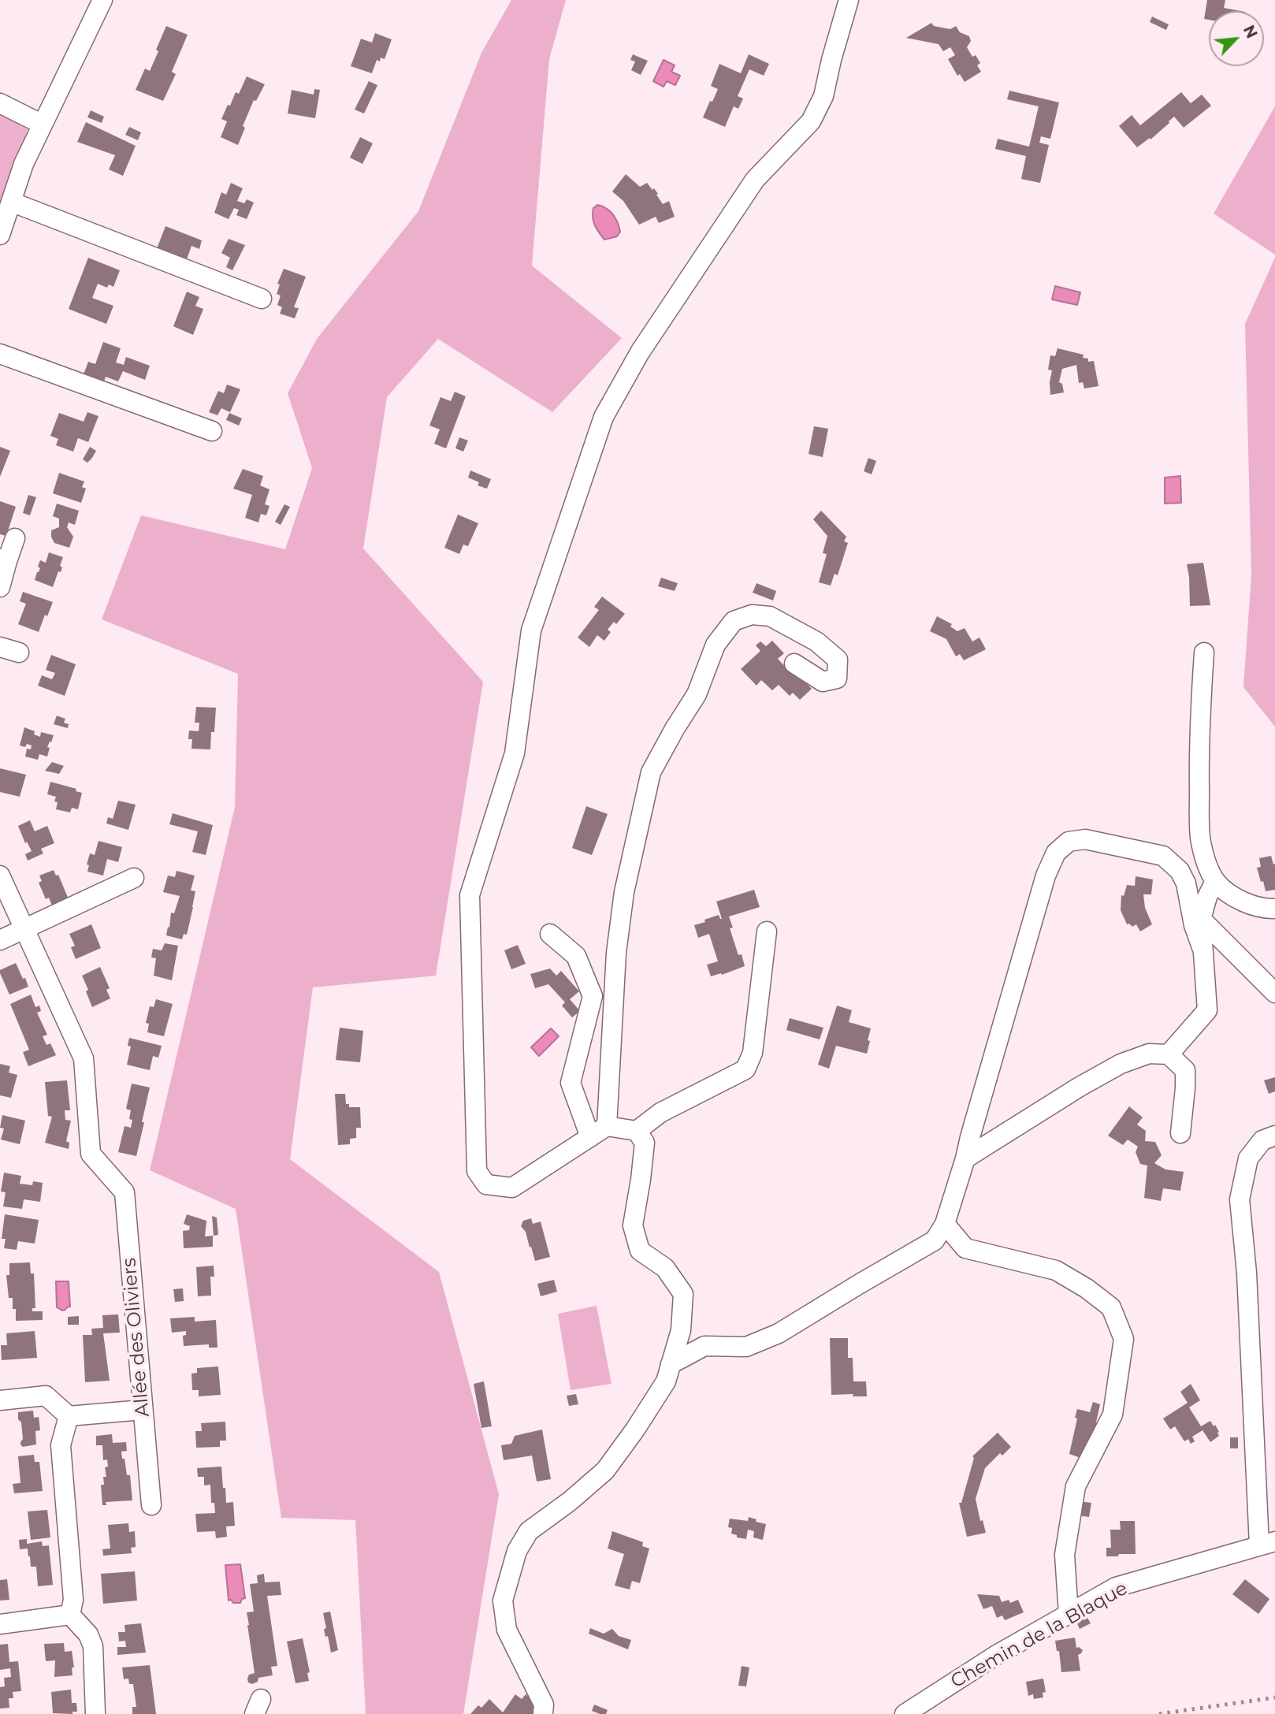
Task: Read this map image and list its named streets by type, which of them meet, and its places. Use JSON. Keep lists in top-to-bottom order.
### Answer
{
  "streets": {
    "street": ["Allée des Oliviers", "Chemin de la Blaque"]
  },
  "north": "top right"
}
